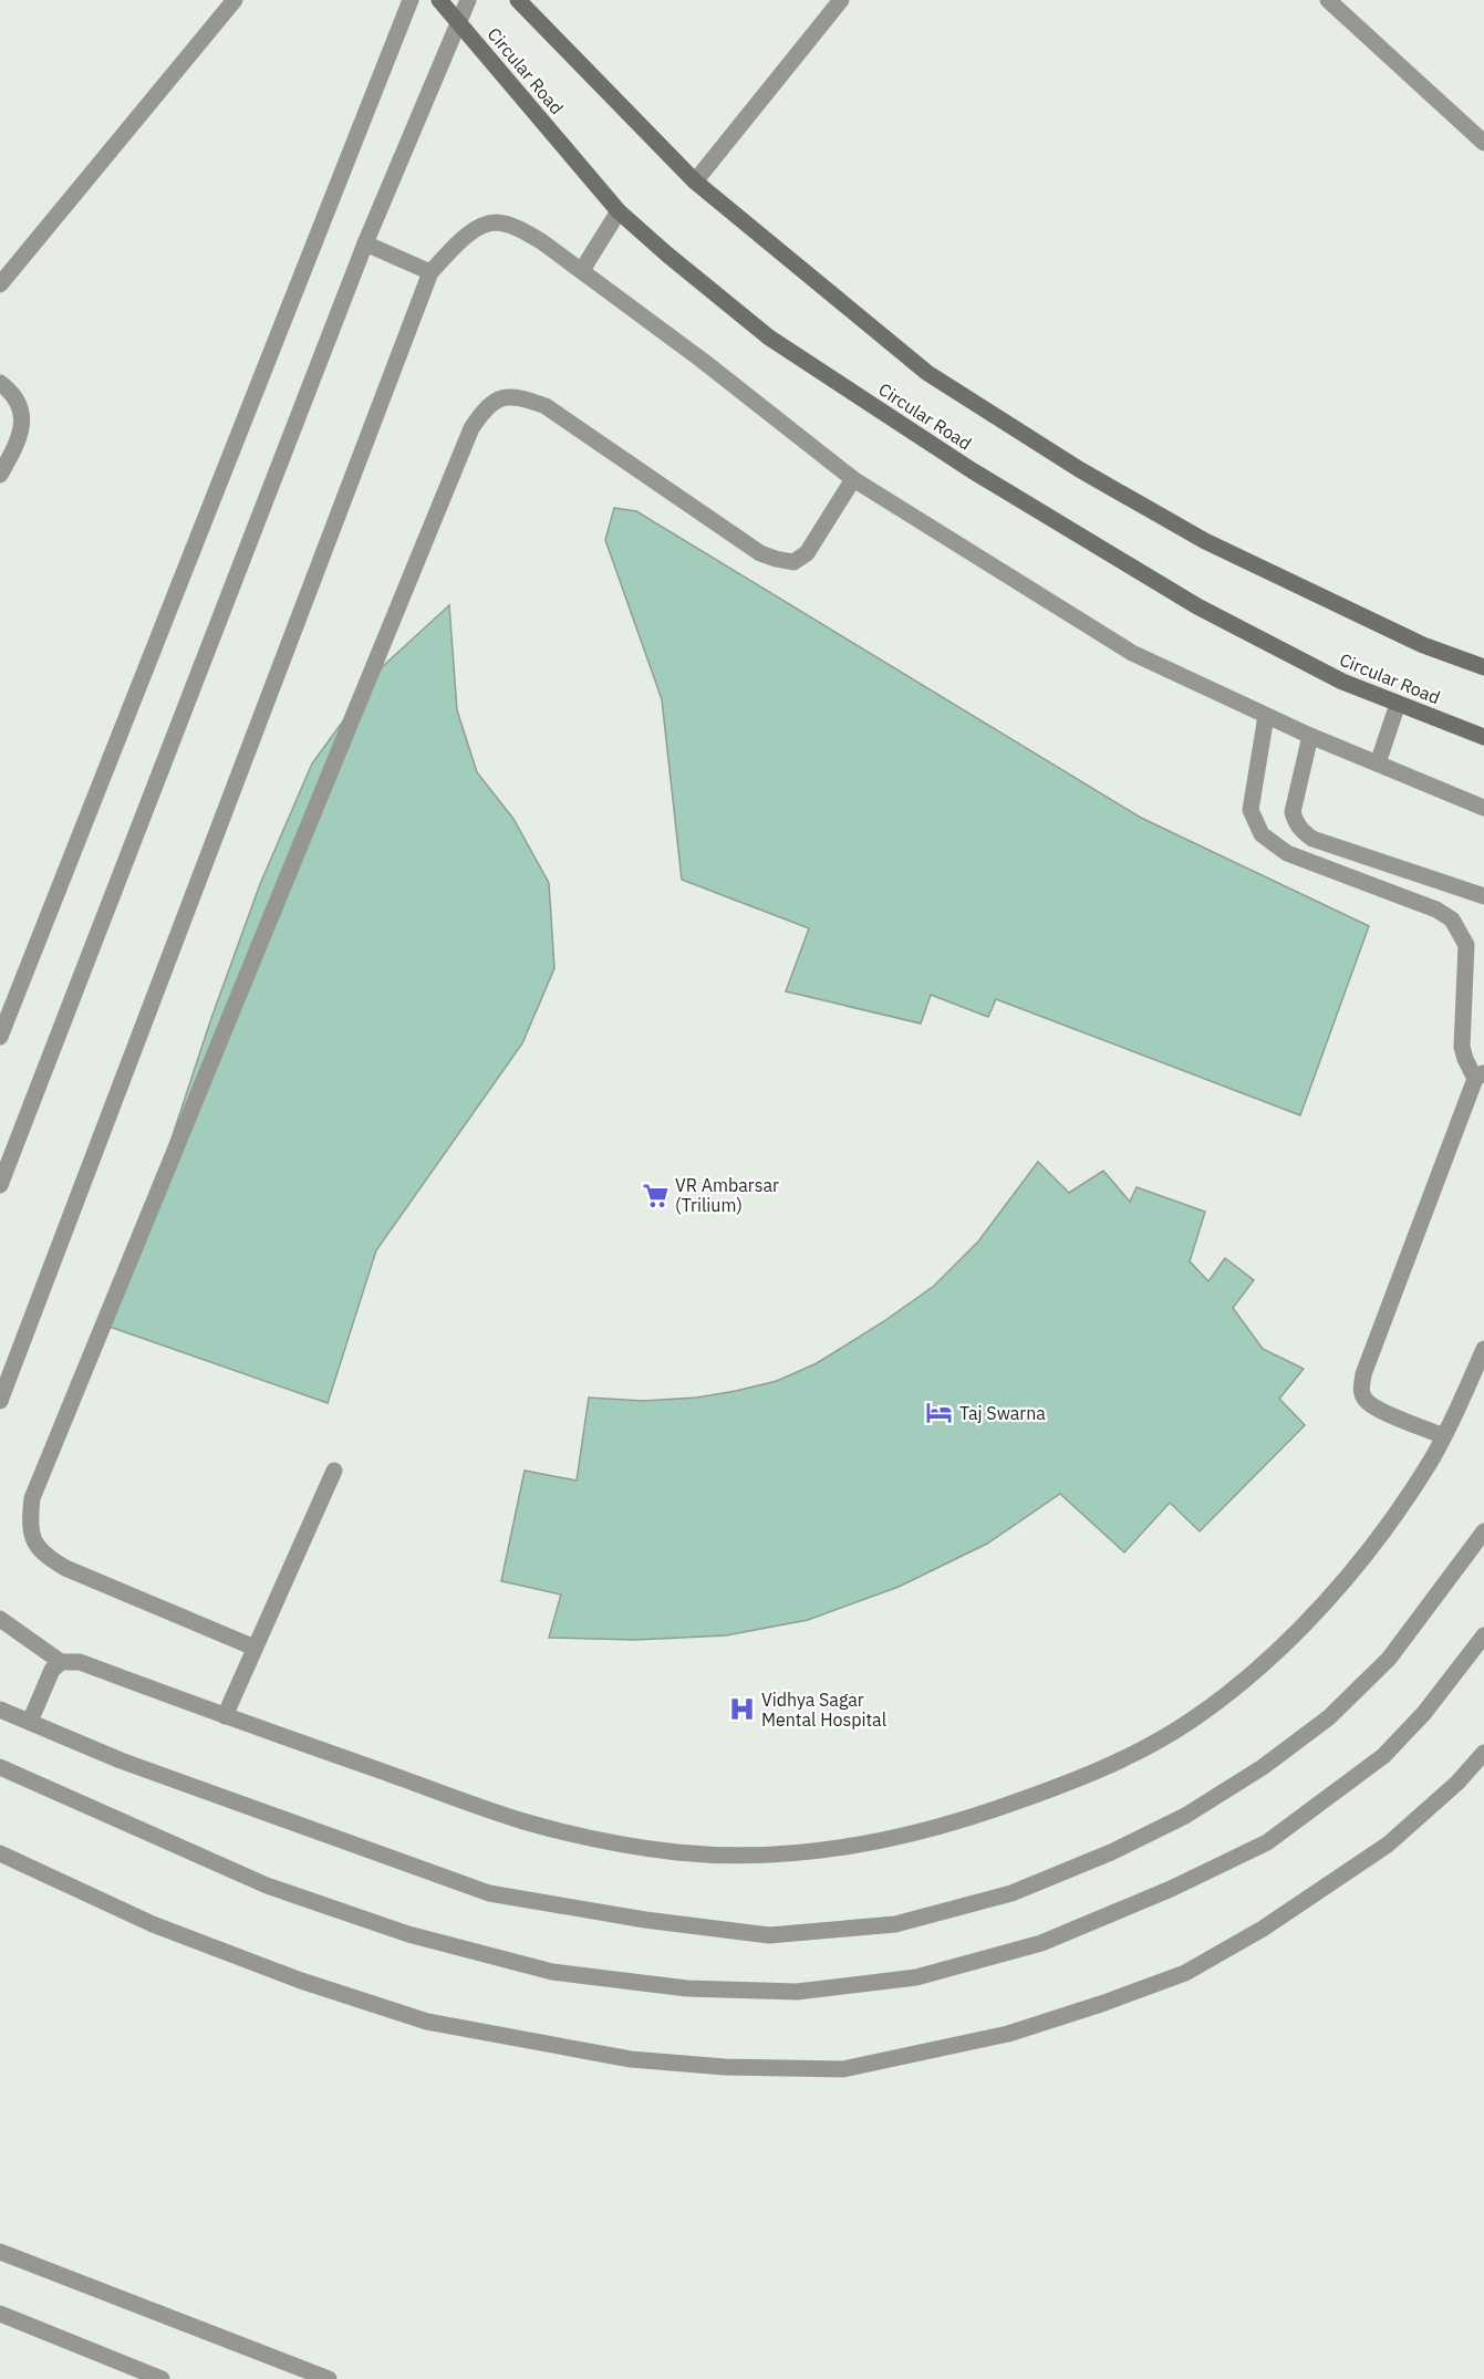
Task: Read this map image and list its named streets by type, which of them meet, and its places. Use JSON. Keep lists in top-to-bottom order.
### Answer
{
  "streets": {
    "street": ["Circular Road"]
  },
  "places": {
    "supermarket": ["VR Ambarsar (Trilium)"],
    "hotel": ["Taj Swarna"],
    "hospital": ["Vidhya Sagar Mental Hospital"]
  }
}
